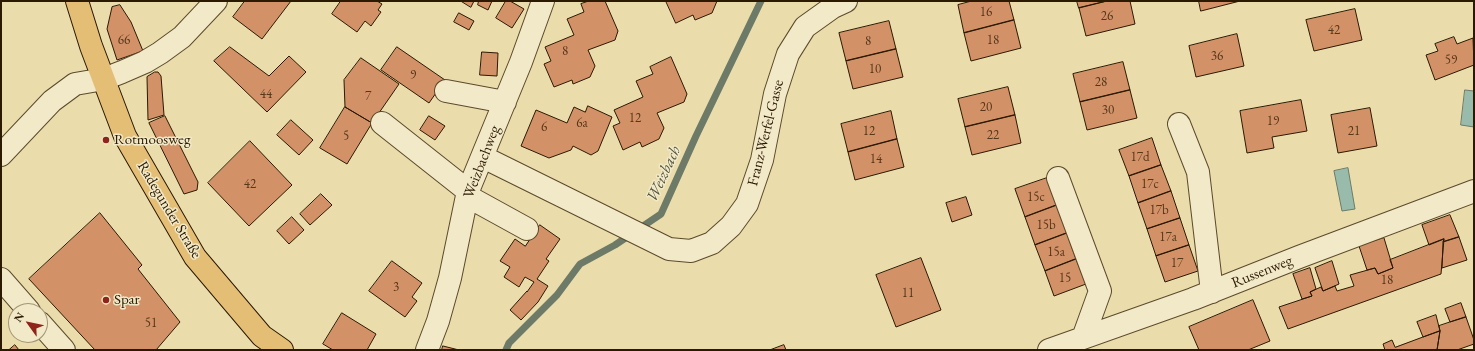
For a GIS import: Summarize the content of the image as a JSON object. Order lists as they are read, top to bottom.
{
  "streets": {
    "main road": ["Radegunder Straße"],
    "street": ["Franz-Werfel-Gasse", "Weizbachweg", "Russenweg"]
  },
  "crossings": [
    ["Franz-Werfel-Gasse", "Weizbachweg"]
  ],
  "water": ["Weizbach"],
  "places": ["Rotmoosweg", "Spar"],
  "house_numbers": [
    "16",
    "26",
    "42",
    "66",
    "18",
    "8",
    "8",
    "36",
    "59",
    "10",
    "9",
    "28",
    "44",
    "7",
    "20",
    "30",
    "12",
    "19",
    "6a",
    "6",
    "12",
    "21",
    "22",
    "5",
    "17d",
    "14",
    "42",
    "17c",
    "15c",
    "17b",
    "15b",
    "17a",
    "15a",
    "17",
    "15",
    "18",
    "3",
    "11",
    "51"
  ],
  "north": "top left"
}
